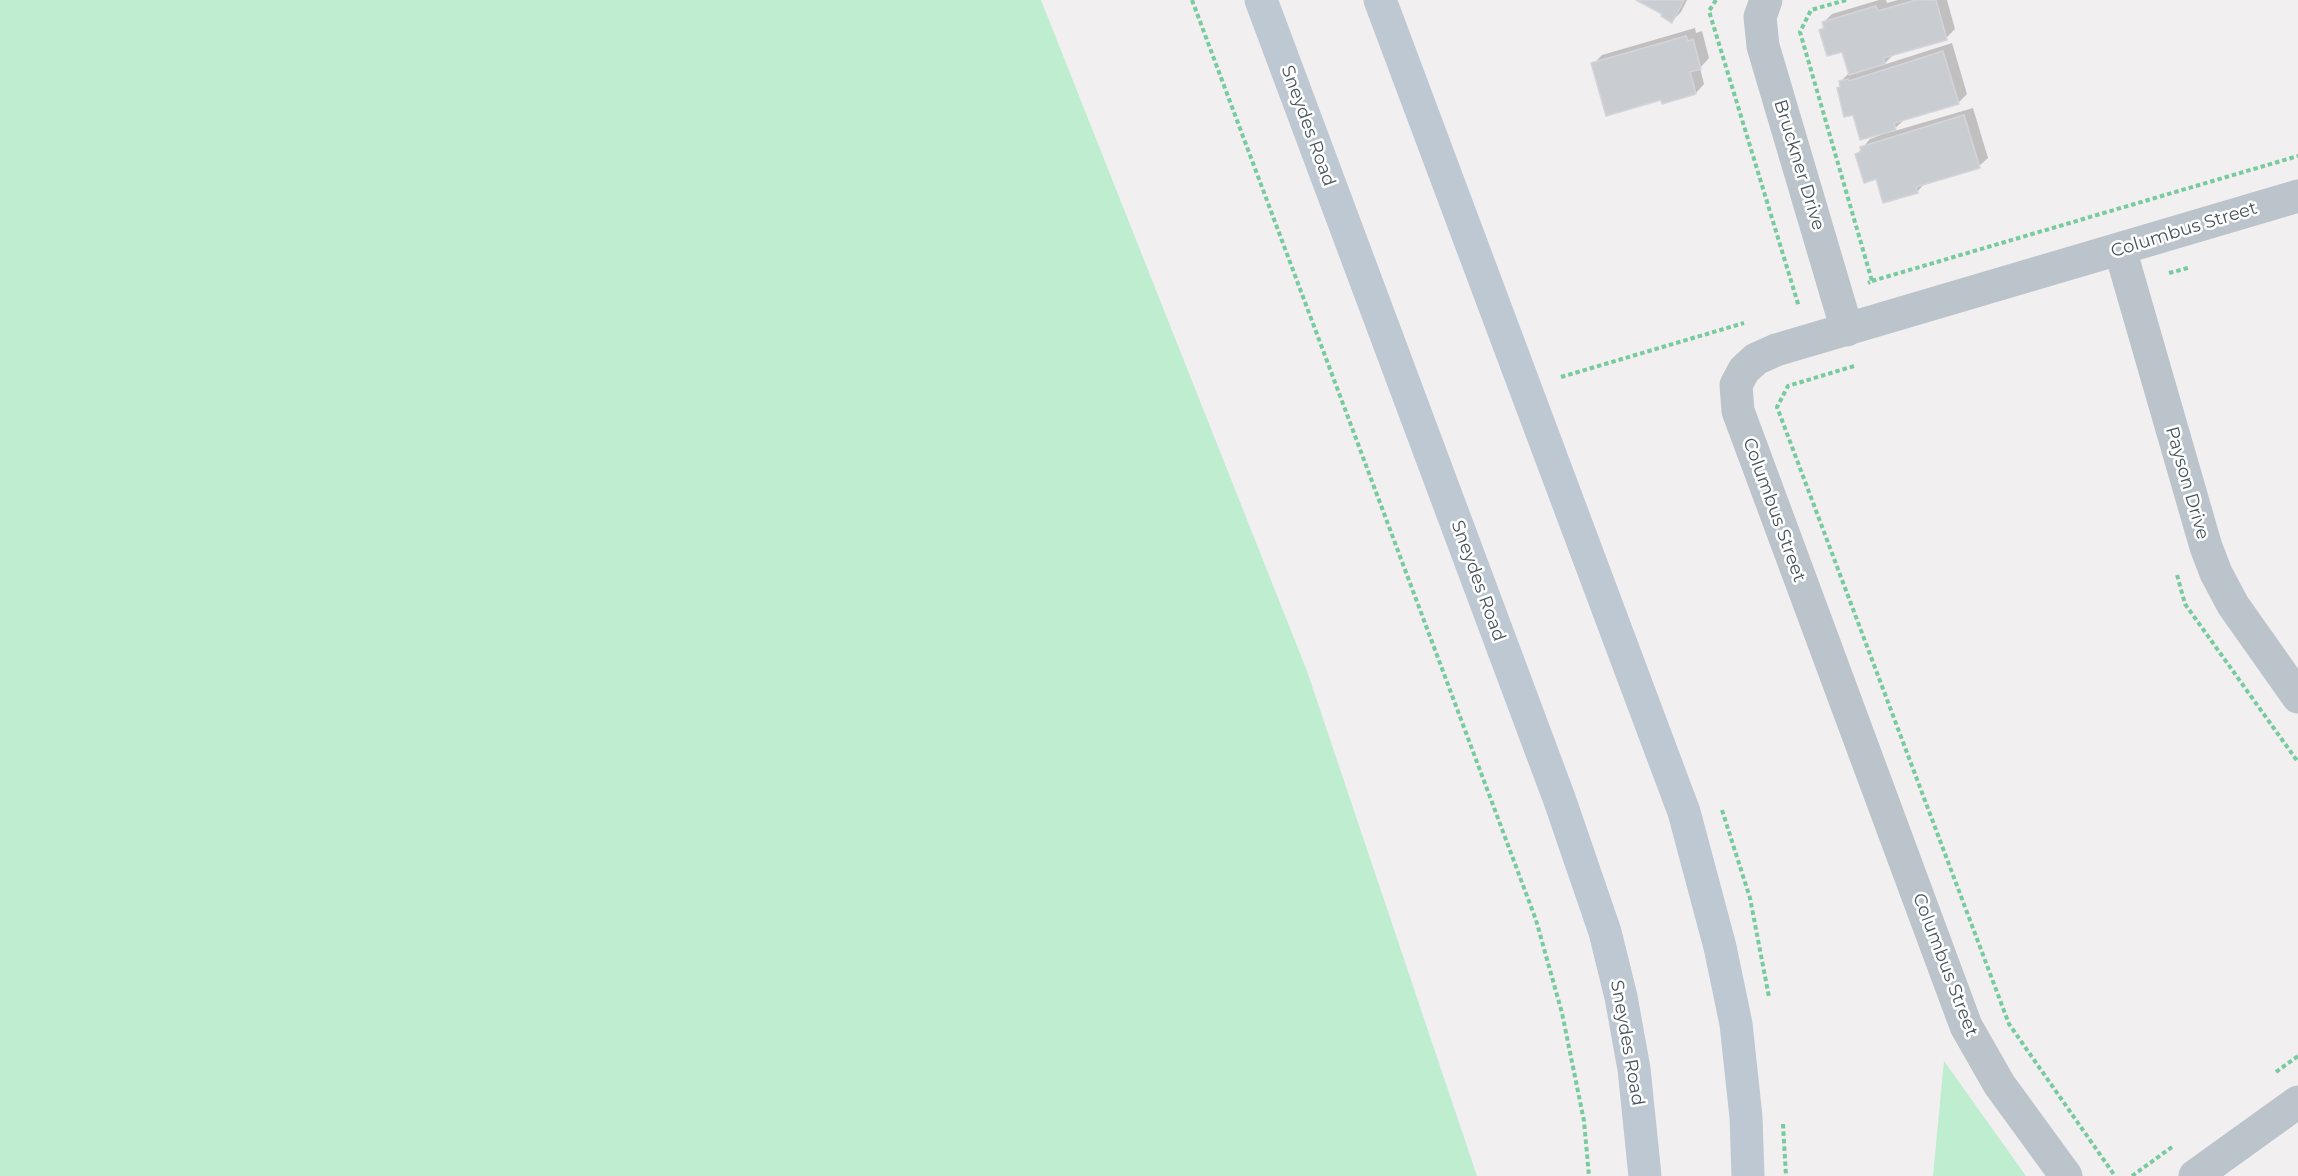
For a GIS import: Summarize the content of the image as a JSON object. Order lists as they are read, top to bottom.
{
  "streets": {
    "main road": ["Sneydes Road"],
    "street": ["Bruckner Drive", "Columbus Street", "Payson Drive"]
  },
  "crossings": [
    ["Bruckner Drive", "Columbus Street"],
    ["Columbus Street", "Payson Drive"]
  ]
}
